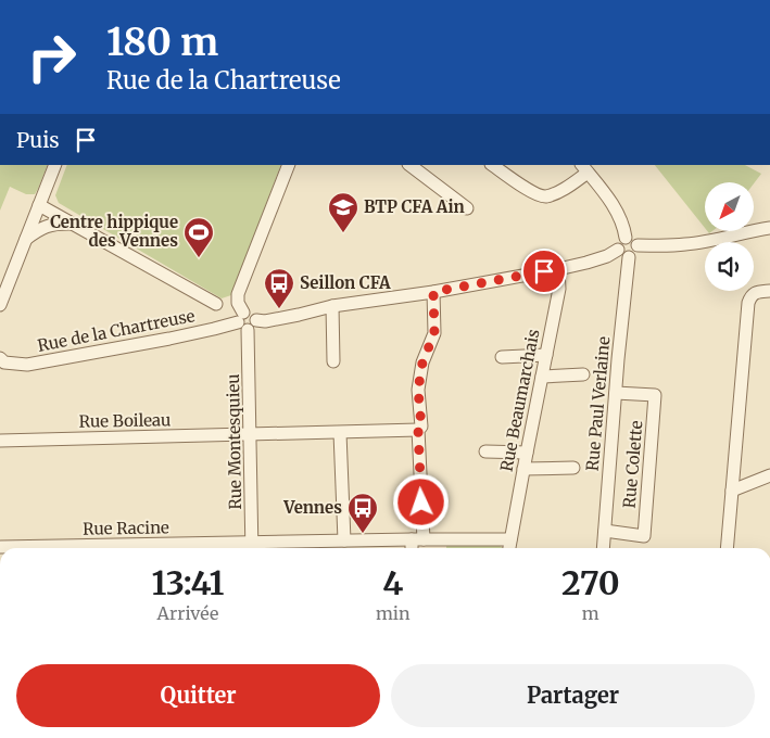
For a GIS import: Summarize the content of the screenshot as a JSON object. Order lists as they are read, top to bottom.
{
  "streets": {
    "street": [
      "Rue de la Chartreuse",
      "Rue Beaumarchais",
      "Rue Paul Verlaine",
      "Rue Boileau",
      "Rue Montesquieu",
      "Rue Colette",
      "Rue Racine"
    ]
  },
  "crossings": [
    ["Rue de la Chartreuse", "Rue Beaumarchais"],
    ["Rue de la Chartreuse", "Rue Paul Verlaine"],
    ["Rue de la Chartreuse", "Rue Montesquieu"],
    ["Rue Beaumarchais", "Rue Racine"],
    ["Rue Paul Verlaine", "Rue Colette"],
    ["Rue Boileau", "Rue Montesquieu"],
    ["Rue Montesquieu", "Rue Racine"]
  ],
  "places": {
    "school or university": ["BTP CFA Ain"],
    "sports": ["Centre hippique des Vennes"],
    "bus stop": ["Seillon CFA", "Vennes"]
  },
  "north": "bottom left",
  "page": {
    "turn": ["180 m", "Rue de la Chartreuse"],
    "then": "Puis",
    "eta": [
      "13:41",
      "Arrivée",
      "4",
      "min",
      "270",
      "m"
    ],
    "buttons": ["Quitter", "Partager"]
  }
}
